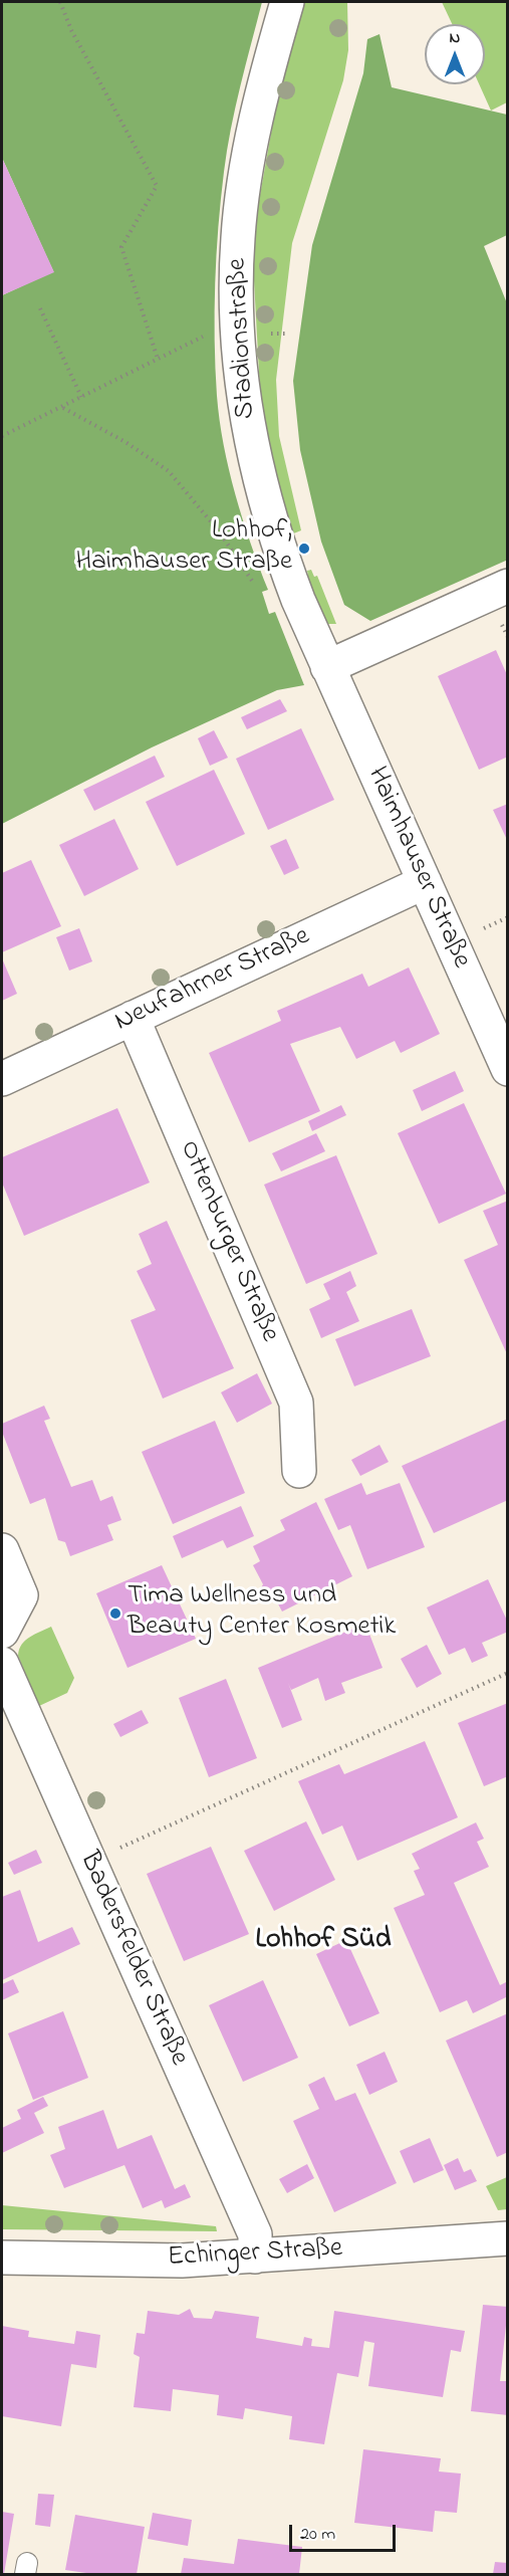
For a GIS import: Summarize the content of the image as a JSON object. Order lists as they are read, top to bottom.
{
  "streets": {
    "street": [
      "Stadionstraße",
      "Haimhauser Straße",
      "Neufahrner Straße",
      "Ottenburger Straße",
      "Badersfelder Straße",
      "Echinger Straße"
    ]
  },
  "crossings": [
    ["Stadionstraße", "Haimhauser Straße"],
    ["Haimhauser Straße", "Neufahrner Straße"],
    ["Neufahrner Straße", "Ottenburger Straße"],
    ["Badersfelder Straße", "Echinger Straße"]
  ],
  "districts": ["Lohhof Süd"],
  "places": ["Lohhof, Haimhauser Straße", "Tima Wellness und Beauty Center Kosmetik"],
  "scale_bar": "20 m",
  "north": "top"
}
